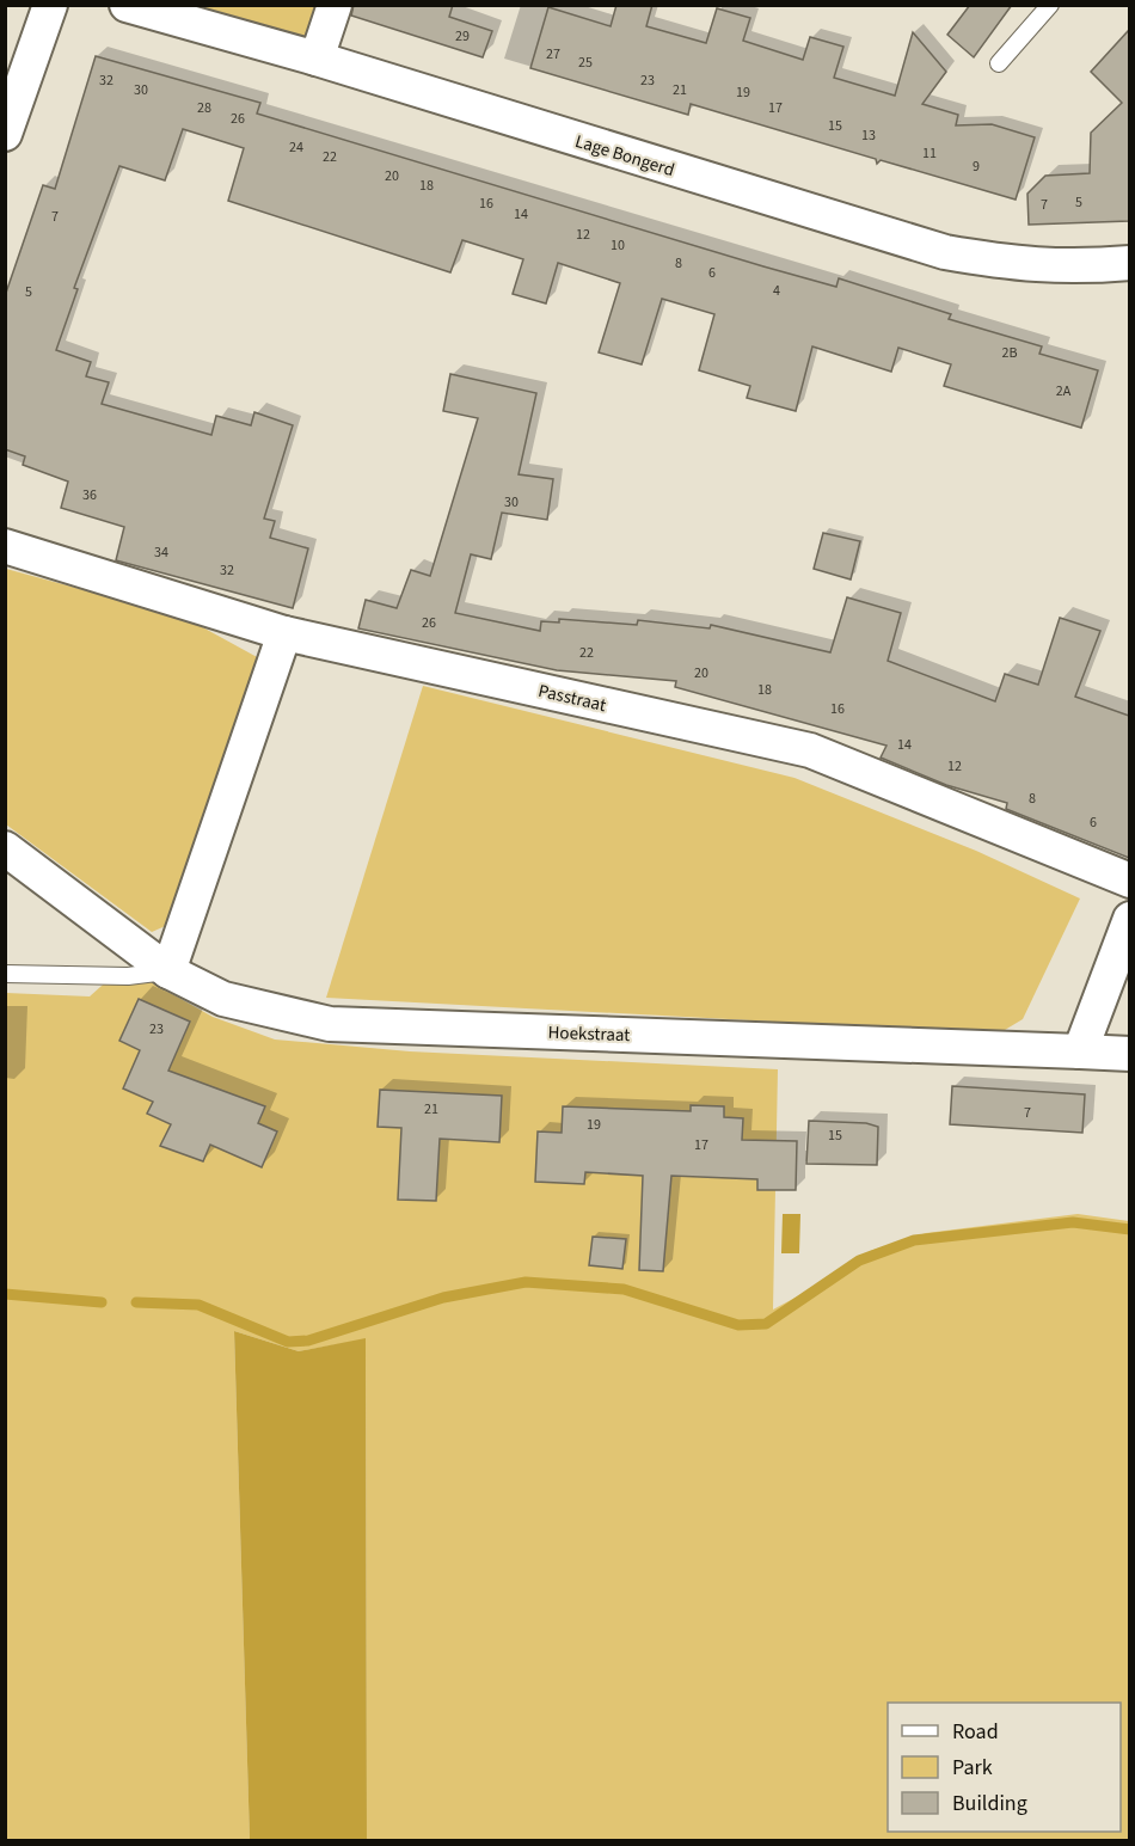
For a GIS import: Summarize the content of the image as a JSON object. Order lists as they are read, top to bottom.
{
  "streets": {
    "street": ["Lage Bongerd", "Passtraat", "Hoekstraat"]
  },
  "house_numbers": [
    "29",
    "27",
    "25",
    "32",
    "23",
    "30",
    "21",
    "19",
    "28",
    "17",
    "26",
    "15",
    "13",
    "24",
    "11",
    "22",
    "9",
    "20",
    "18",
    "5",
    "16",
    "7",
    "14",
    "7",
    "12",
    "10",
    "8",
    "6",
    "4",
    "5",
    "2B",
    "2A",
    "36",
    "30",
    "34",
    "32",
    "26",
    "22",
    "20",
    "18",
    "16",
    "14",
    "12",
    "8",
    "6",
    "23",
    "21",
    "7",
    "19",
    "15",
    "17"
  ],
  "legend": ["Road", "Park", "Building"]
}
